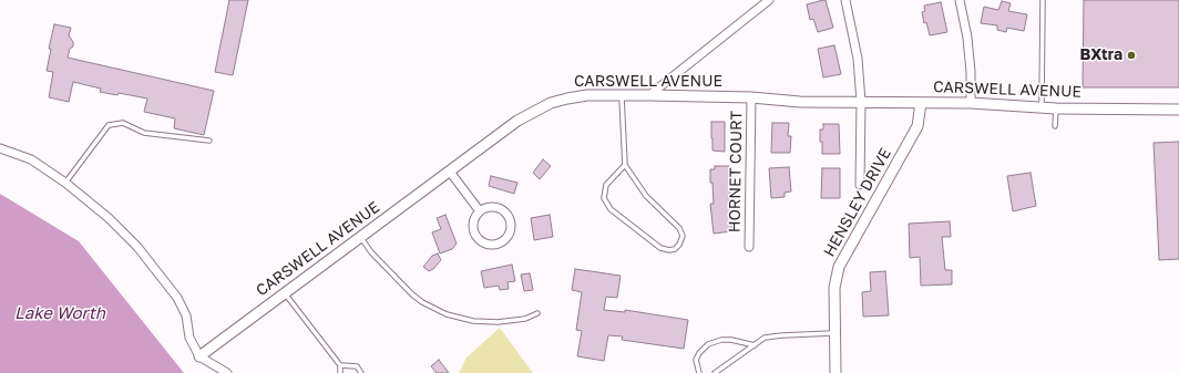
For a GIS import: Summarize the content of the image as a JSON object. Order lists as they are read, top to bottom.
{
  "streets": {
    "street": ["CARSWELL AVENUE", "HORNET COURT", "HENSLEY DRIVE"]
  },
  "crossings": [
    ["CARSWELL AVENUE", "HORNET COURT"],
    ["CARSWELL AVENUE", "HENSLEY DRIVE"]
  ],
  "water": ["Lake Worth"],
  "places": ["BXtra"]
}
